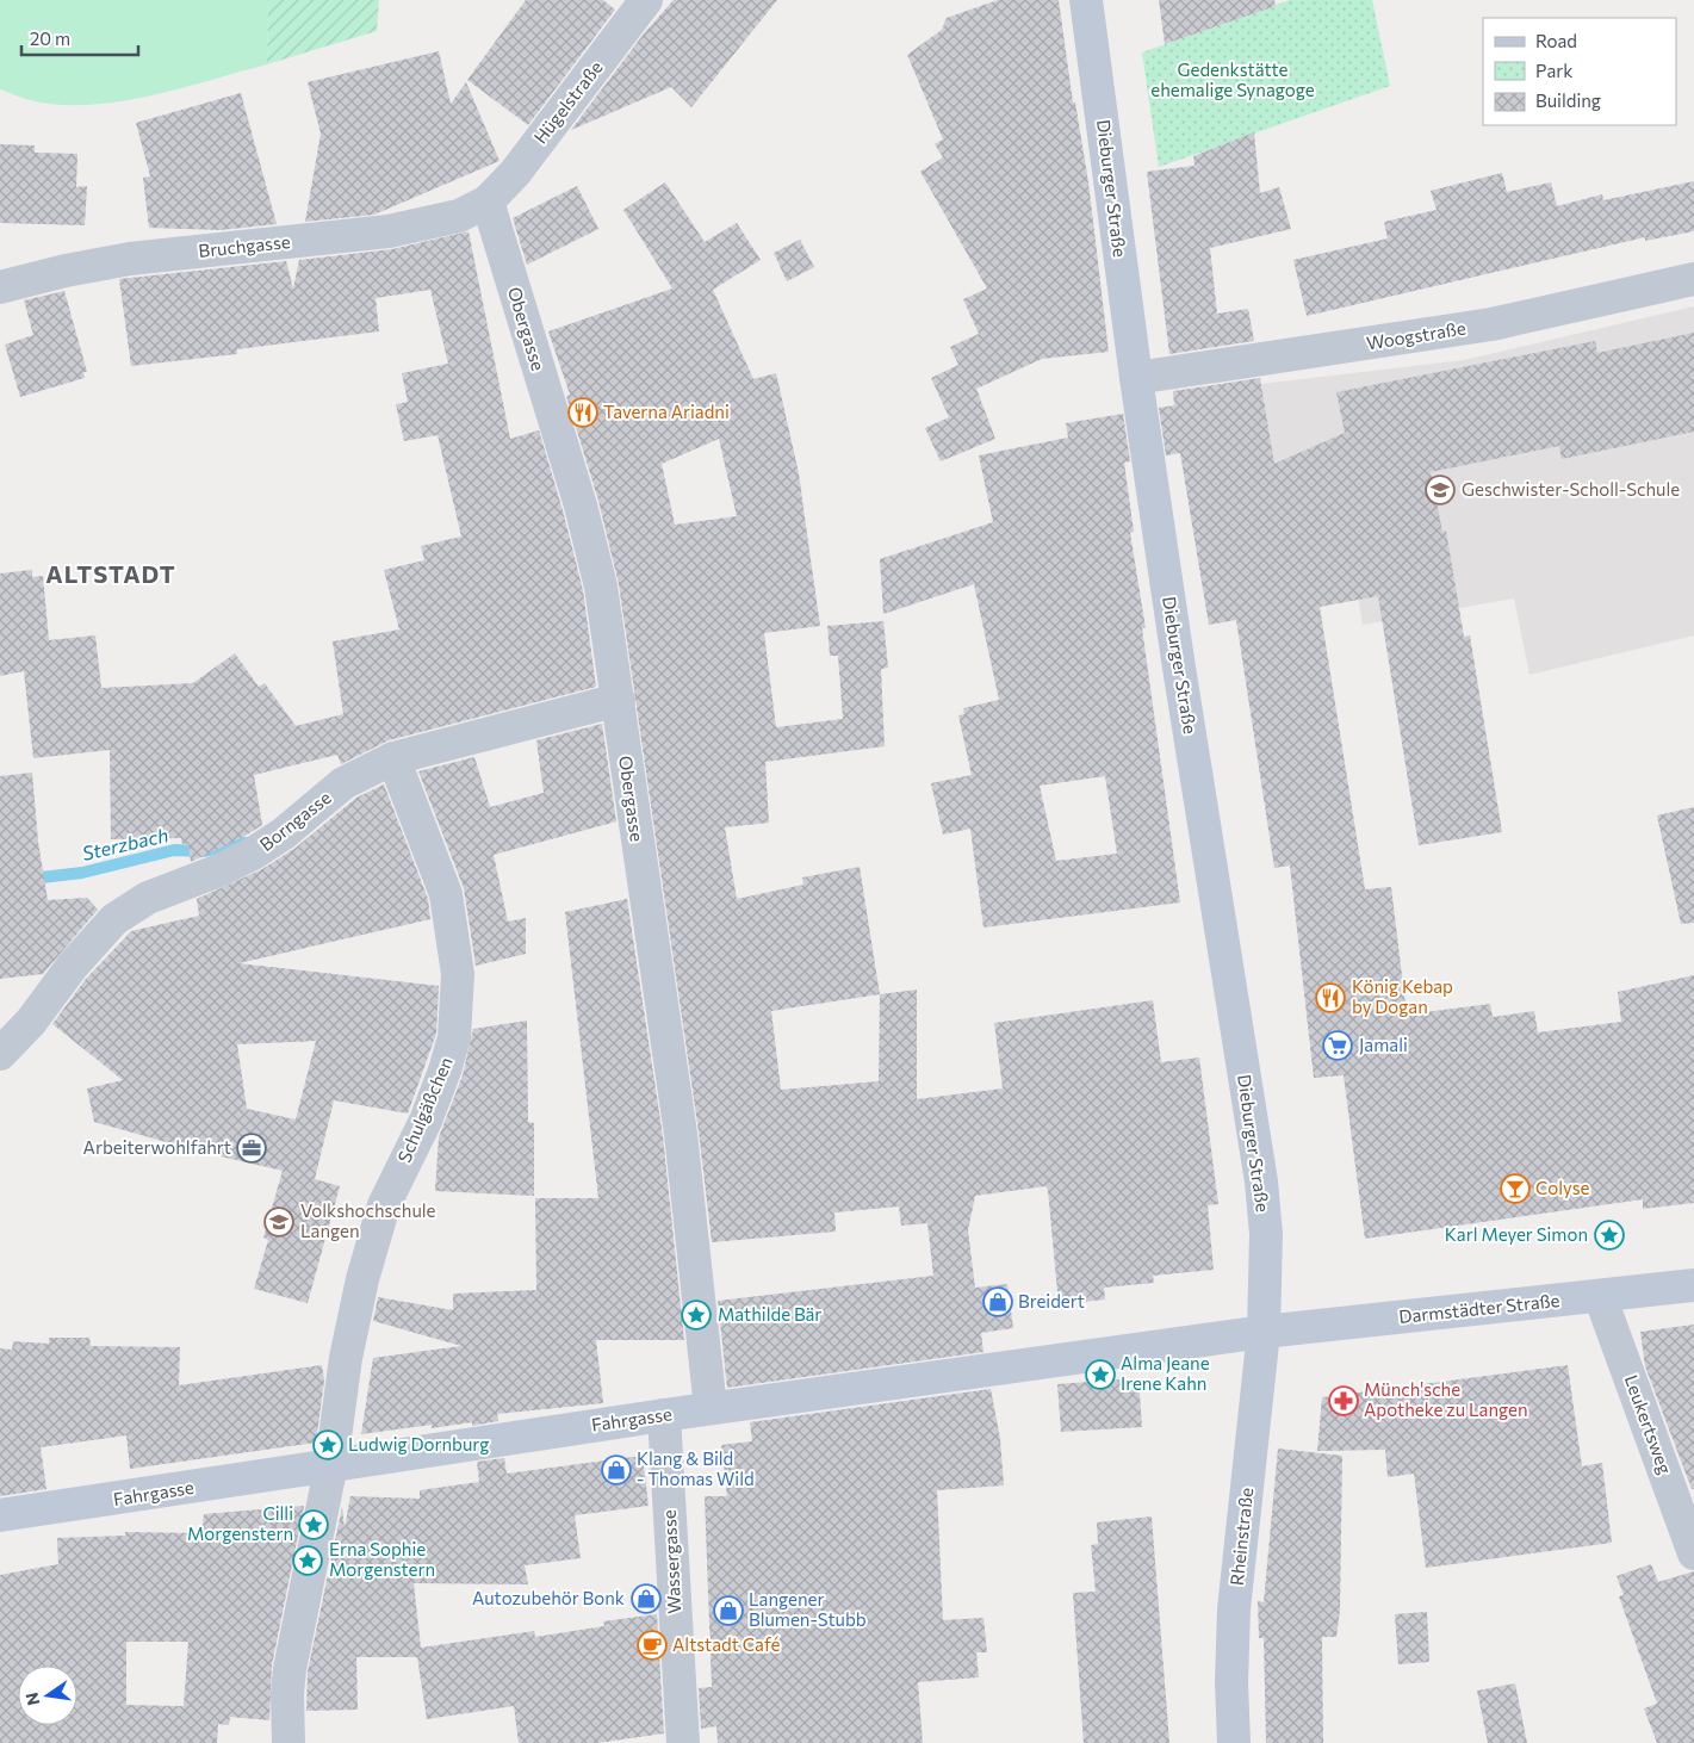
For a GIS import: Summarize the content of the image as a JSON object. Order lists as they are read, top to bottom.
{
  "streets": {
    "street": [
      "Hügelstraße",
      "Dieburger Straße",
      "Bruchgasse",
      "Obergasse",
      "Woogstraße",
      "Borngasse",
      "Schulgäßchen",
      "Darmstädter Straße",
      "Fahrgasse",
      "Leukertsweg",
      "Rheinstraße",
      "Wassergasse"
    ]
  },
  "crossings": [
    ["Hügelstraße", "Bruchgasse"],
    ["Hügelstraße", "Obergasse"],
    ["Dieburger Straße", "Woogstraße"],
    ["Dieburger Straße", "Darmstädter Straße"],
    ["Dieburger Straße", "Fahrgasse"],
    ["Dieburger Straße", "Rheinstraße"],
    ["Bruchgasse", "Obergasse"],
    ["Obergasse", "Borngasse"],
    ["Obergasse", "Fahrgasse"],
    ["Borngasse", "Schulgäßchen"],
    ["Schulgäßchen", "Fahrgasse"],
    ["Darmstädter Straße", "Fahrgasse"],
    ["Darmstädter Straße", "Leukertsweg"],
    ["Darmstädter Straße", "Rheinstraße"],
    ["Fahrgasse", "Rheinstraße"],
    ["Fahrgasse", "Wassergasse"]
  ],
  "districts": ["ALTSTADT"],
  "water": ["Sterzbach"],
  "parks": ["Gedenkstätte ehemalige Synagoge"],
  "places": {
    "restaurant": ["Taverna Ariadni", "König Kebap by Dogan"],
    "school or university": ["Geschwister-Scholl-Schule", "Volkshochschule Langen"],
    "supermarket": ["Jamali"],
    "office": ["Arbeiterwohlfahrt"],
    "bar": ["Colyse"],
    "place": [
      "Karl Meyer Simon",
      "Mathilde Bär",
      "Alma Jeane Irene Kahn",
      "Ludwig Dornburg",
      "Cilli Morgenstern",
      "Erna Sophie Morgenstern"
    ],
    "shop": [
      "Breidert",
      "Klang & Bild - Thomas Wild",
      "Autozubehör Bonk",
      "Langener Blumen-Stubb"
    ],
    "pharmacy": ["Münch'sche Apotheke zu Langen"],
    "cafe": ["Altstadt Café"]
  },
  "legend": ["Road", "Park", "Building"],
  "scale_bar": "20 m",
  "north": "left"
}
